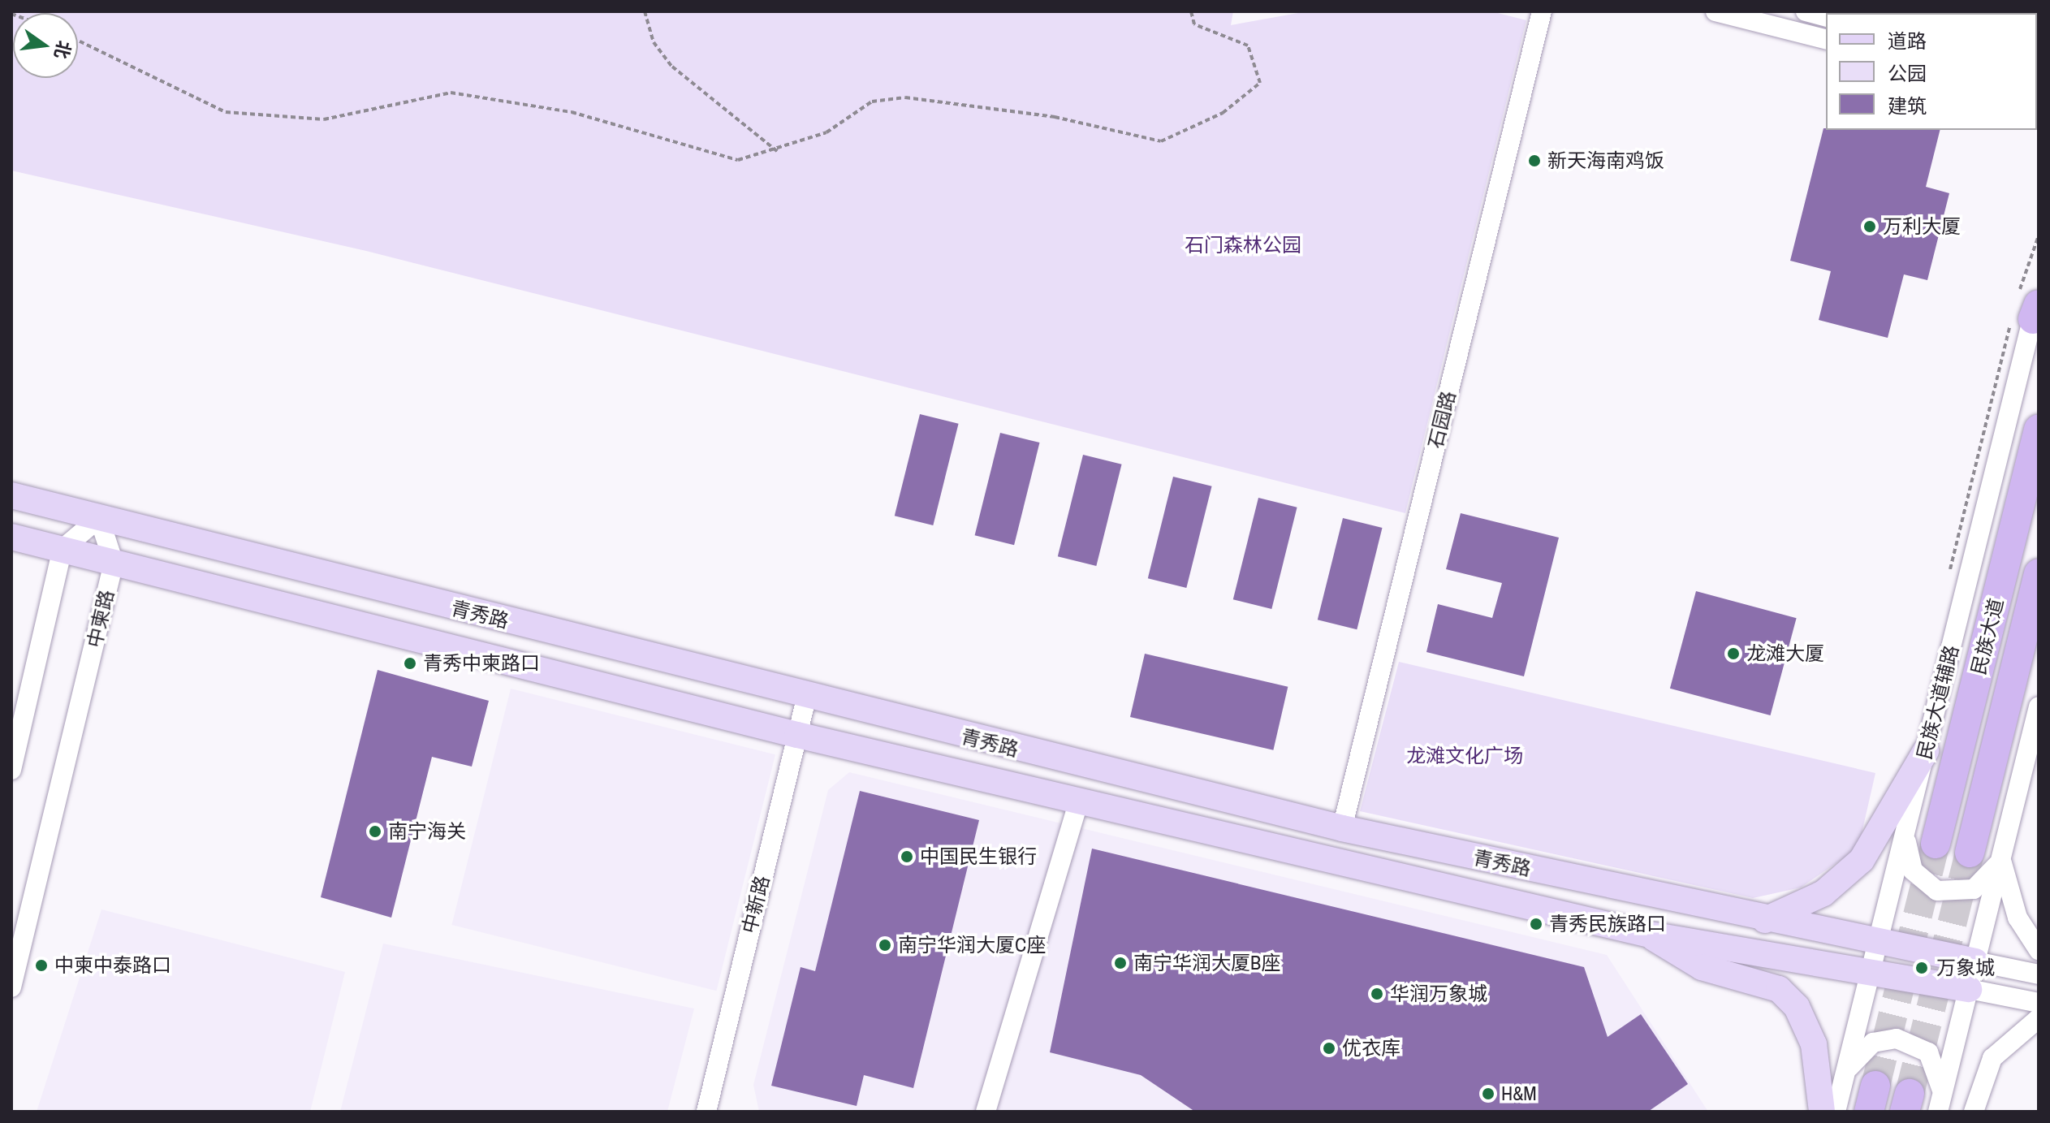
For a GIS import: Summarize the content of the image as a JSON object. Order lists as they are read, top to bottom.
{
  "streets": {
    "highway": ["民族大道"],
    "main road": ["青秀路"],
    "street": [
      "石园路",
      "中柬路",
      "民族大道辅路",
      "中新路"
    ]
  },
  "crossings": [
    ["石园路", "青秀路"],
    ["青秀路", "中柬路"],
    ["青秀路", "民族大道辅路"],
    ["青秀路", "中新路"]
  ],
  "parks": ["石门森林公园", "龙滩文化广场"],
  "places": [
    "新天海南鸡饭",
    "万利大厦",
    "龙滩大厦",
    "青秀中柬路口",
    "南宁海关",
    "中国民生银行",
    "青秀民族路口",
    "南宁华润大厦C座",
    "南宁华润大厦B座",
    "中柬中泰路口",
    "万象城",
    "华润万象城",
    "优衣库",
    "H&M"
  ],
  "legend": ["道路", "公园", "建筑"],
  "north": "right"
}
